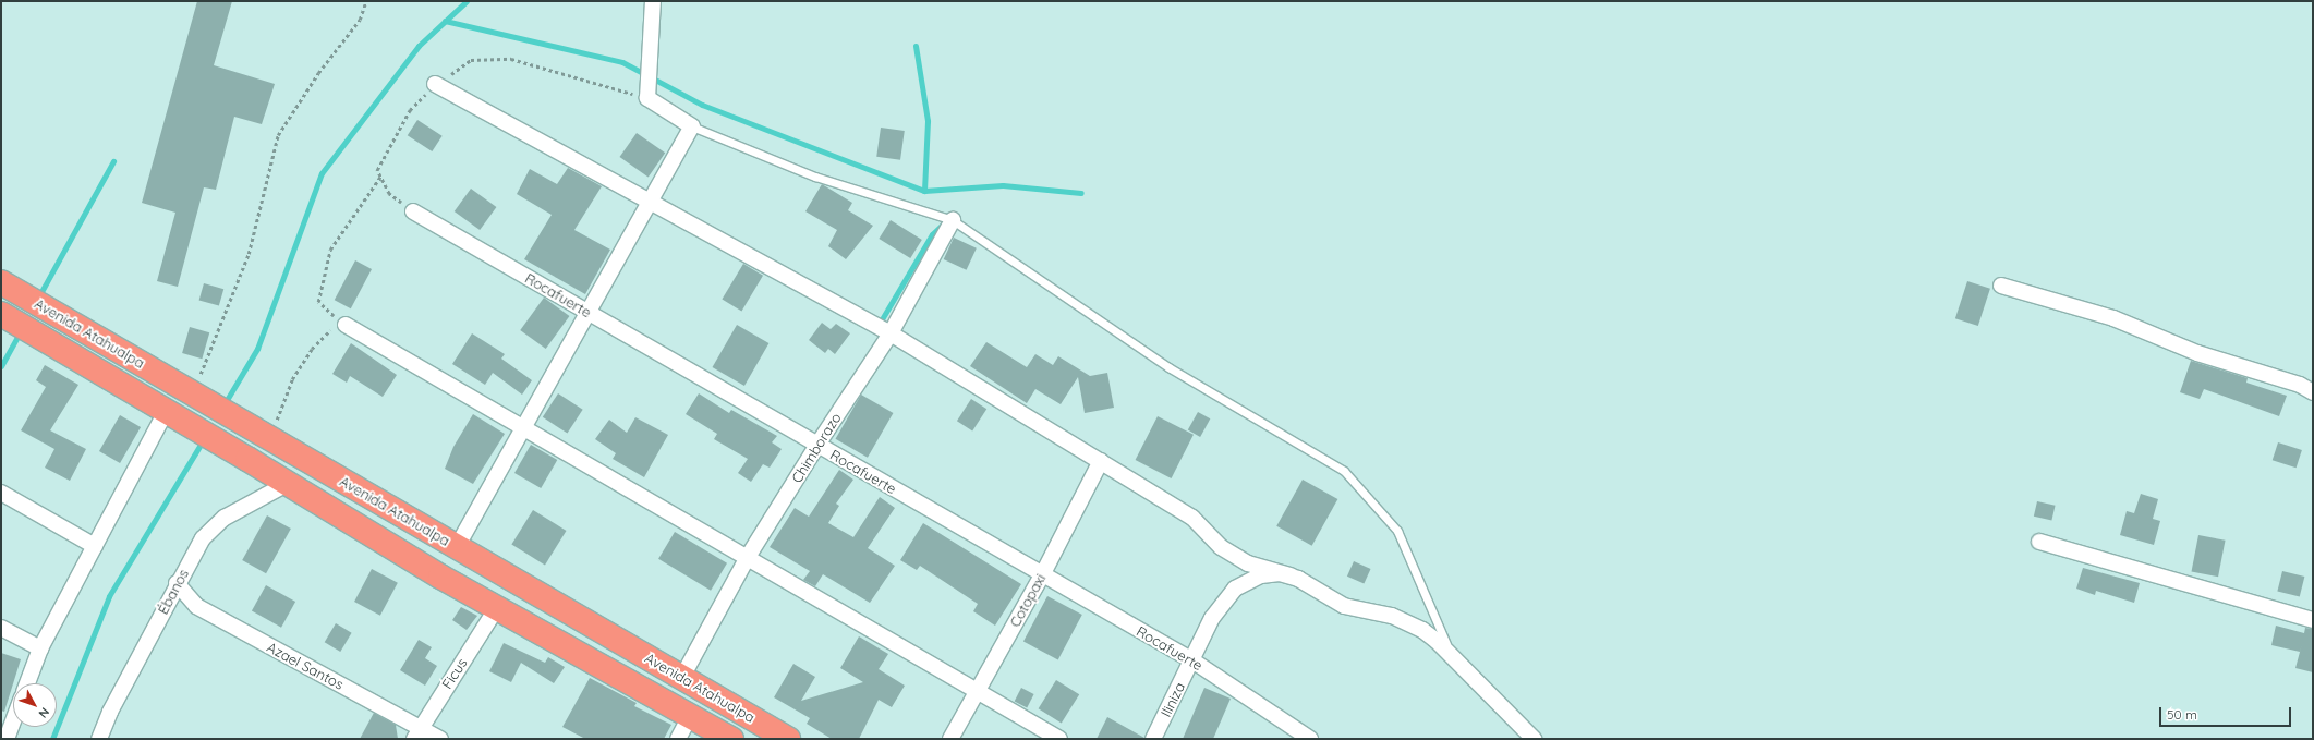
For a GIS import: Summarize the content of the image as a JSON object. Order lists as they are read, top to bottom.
{
  "streets": {
    "highway": ["Avenida Atahualpa"],
    "street": [
      "Rocafuerte",
      "Chimborazo",
      "Ébanos",
      "Cotopaxi",
      "Azael Santos",
      "Ficus",
      "Iliniza"
    ]
  },
  "crossings": [
    ["Rocafuerte", "Chimborazo"],
    ["Rocafuerte", "Cotopaxi"],
    ["Rocafuerte", "Iliniza"],
    ["Avenida Atahualpa", "Chimborazo"],
    ["Avenida Atahualpa", "Ébanos"],
    ["Avenida Atahualpa", "Ficus"],
    ["Ébanos", "Azael Santos"],
    ["Azael Santos", "Ficus"]
  ],
  "scale_bar": "50 m",
  "north": "bottom right"
}
